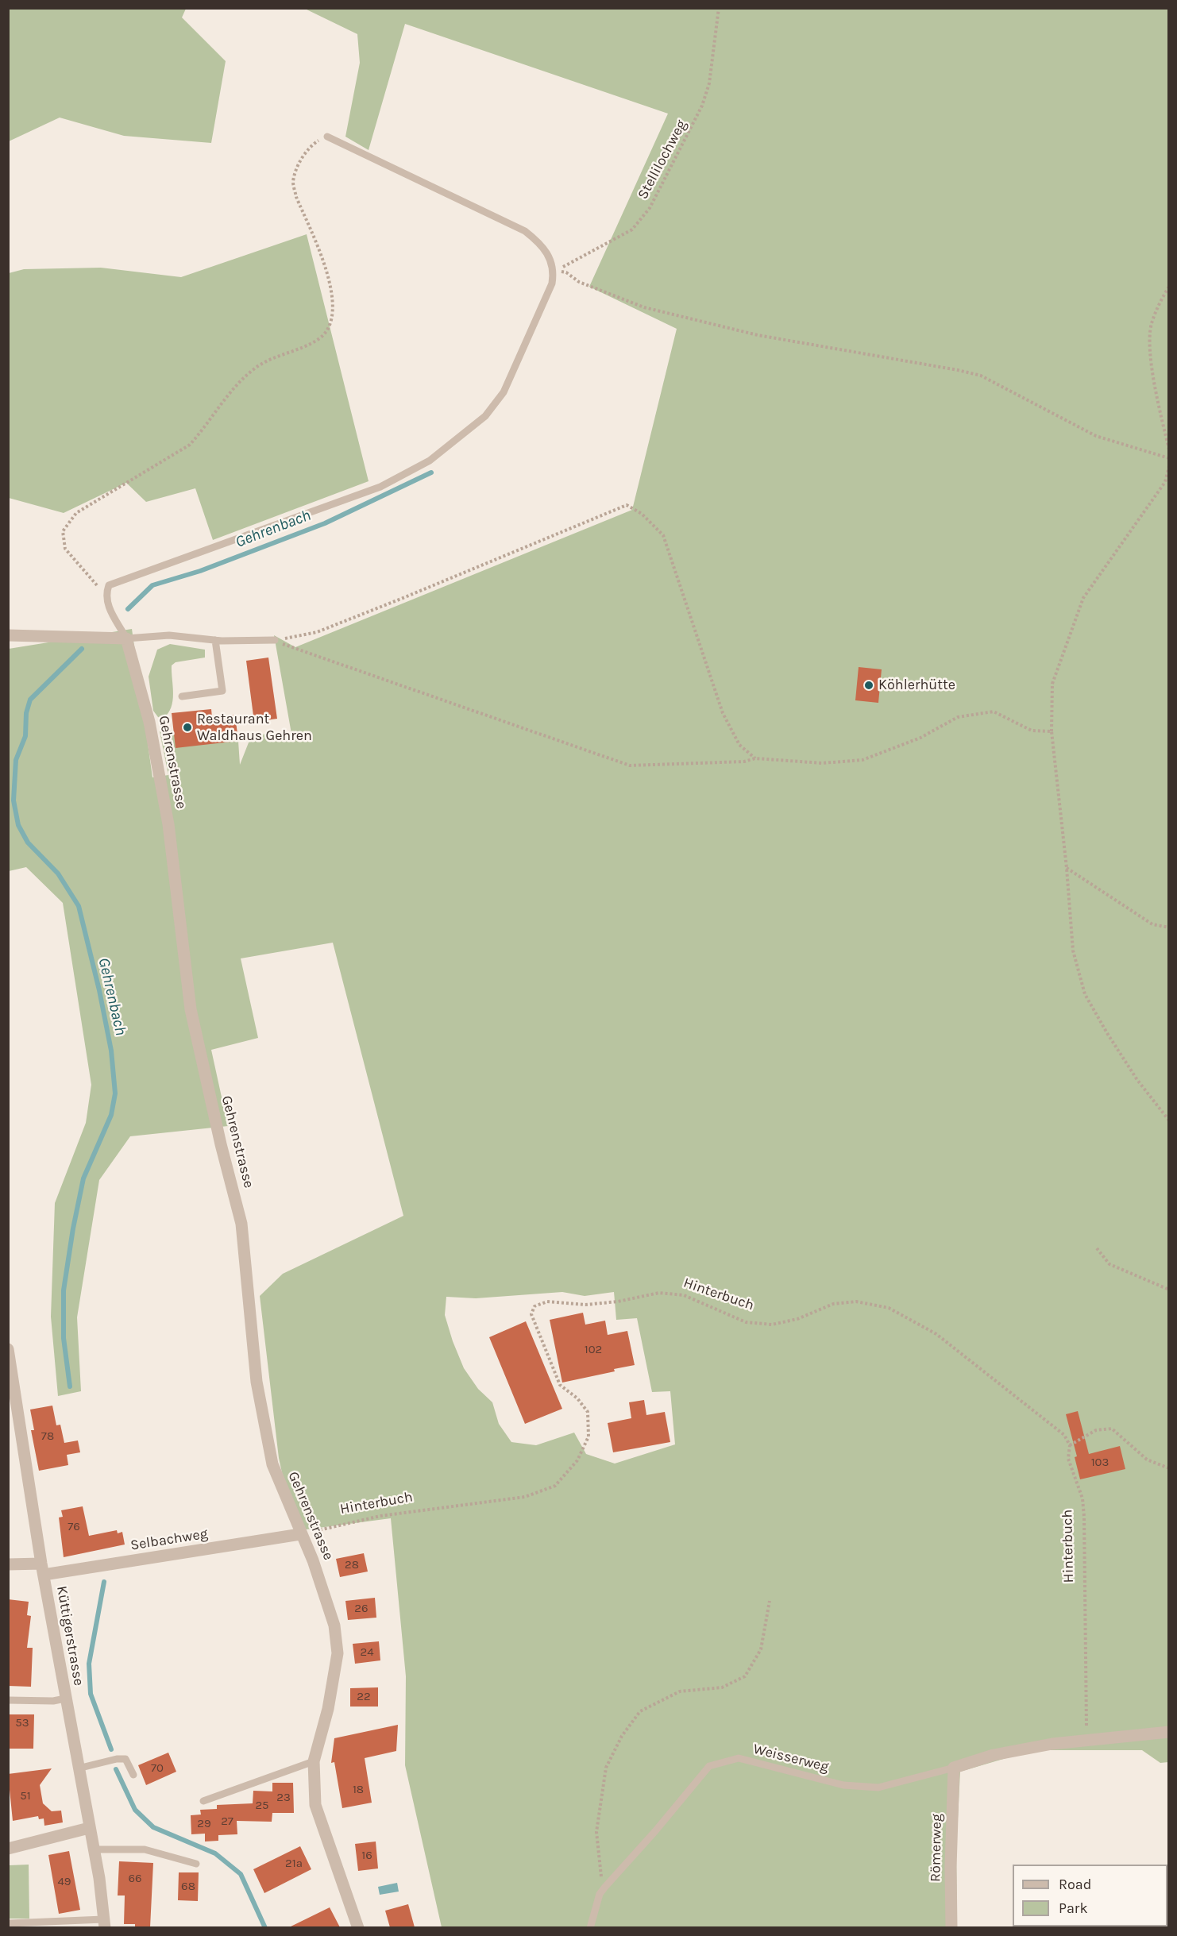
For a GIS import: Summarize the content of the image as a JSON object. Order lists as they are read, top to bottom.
{
  "streets": {
    "street": [
      "Gehrenstrasse",
      "Selbachweg",
      "Küttigerstrasse",
      "Römerweg"
    ],
    "lane": ["Weisserweg"],
    "path": ["Stellilochweg", "Hinterbuch"]
  },
  "crossings": [
    ["Gehrenstrasse", "Hinterbuch"],
    ["Gehrenstrasse", "Selbachweg"],
    ["Hinterbuch", "Selbachweg"],
    ["Selbachweg", "Küttigerstrasse"],
    ["Weisserweg", "Römerweg"]
  ],
  "water": ["Gehrenbach"],
  "places": ["Köhlerhütte", "Restaurant Waldhaus Gehren"],
  "house_numbers": [
    "102",
    "78",
    "103",
    "76",
    "28",
    "26",
    "24",
    "22",
    "53",
    "70",
    "18",
    "51",
    "23",
    "25",
    "27",
    "29",
    "16",
    "21a",
    "66",
    "49",
    "68"
  ],
  "legend": ["Road", "Park"]
}
